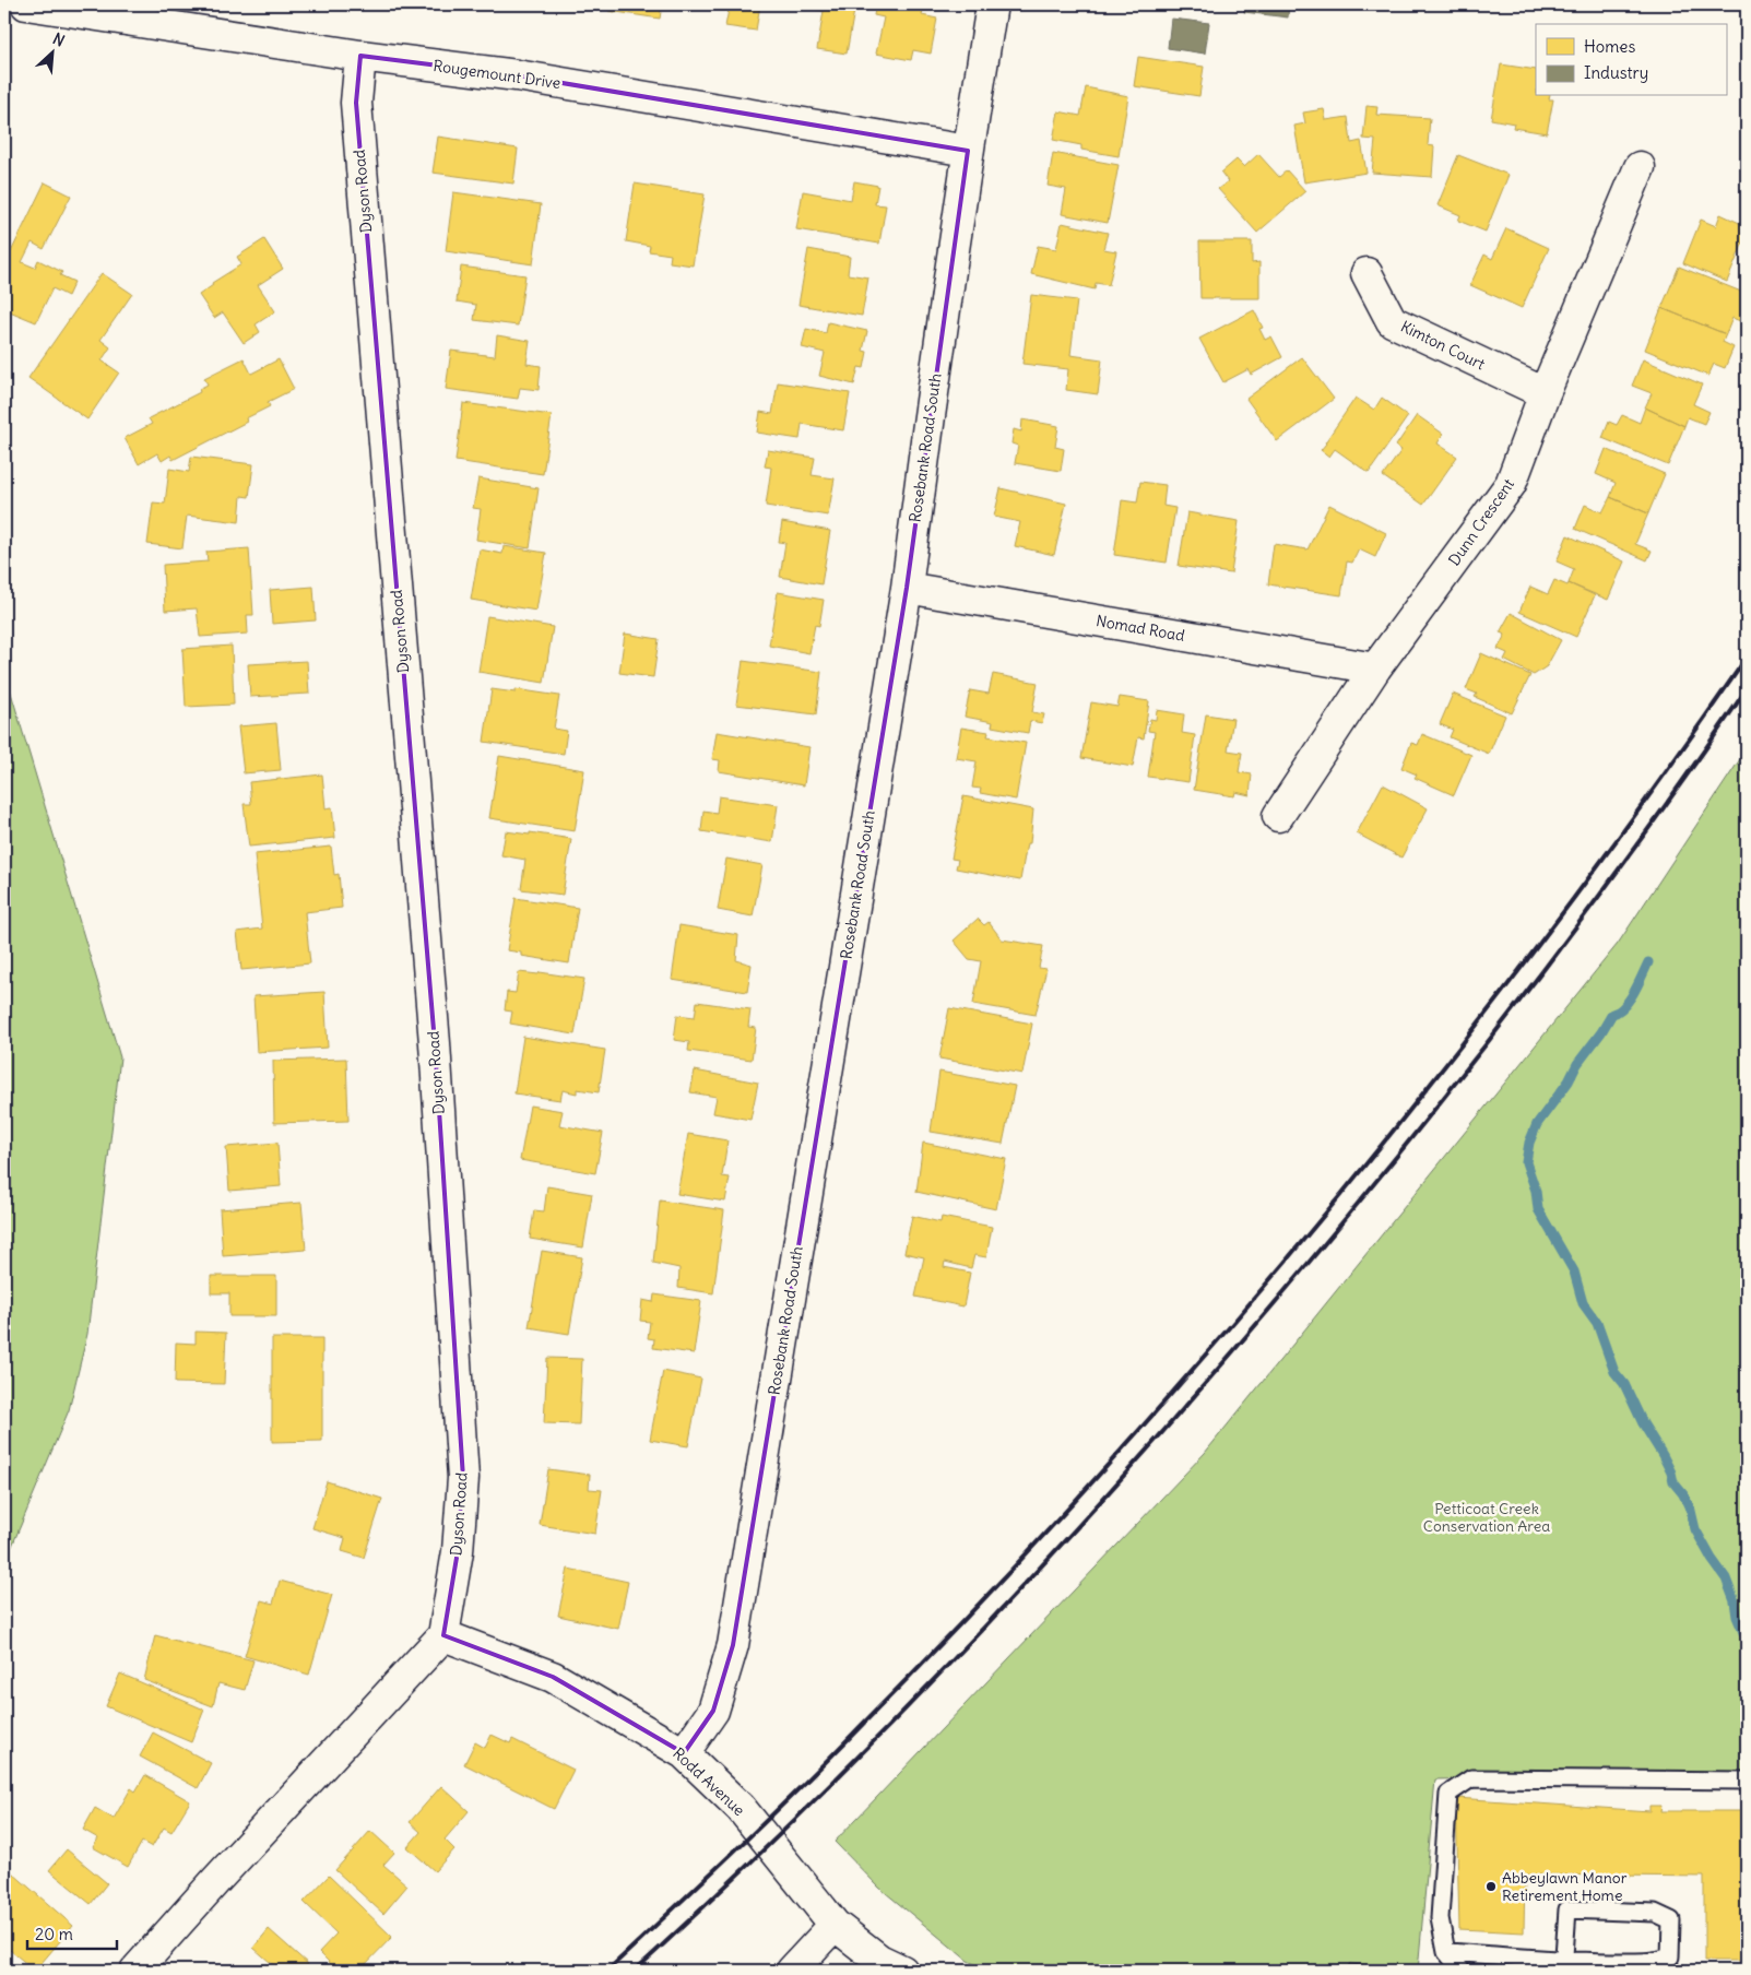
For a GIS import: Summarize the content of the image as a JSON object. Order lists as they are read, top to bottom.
{
  "streets": {
    "street": [
      "Rougemount Drive",
      "Dyson Road",
      "Kimton Court",
      "Rosebank Road South",
      "Dunn Crescent",
      "Nomad Road",
      "Rodd Avenue"
    ]
  },
  "crossings": [
    ["Rougemount Drive", "Dyson Road"],
    ["Rougemount Drive", "Rosebank Road South"],
    ["Dyson Road", "Rodd Avenue"],
    ["Kimton Court", "Dunn Crescent"],
    ["Rosebank Road South", "Nomad Road"],
    ["Rosebank Road South", "Rodd Avenue"],
    ["Dunn Crescent", "Nomad Road"]
  ],
  "parks": ["Petticoat Creek Conservation Area"],
  "places": ["Abbeylawn Manor Retirement Home"],
  "legend": ["Homes", "Industry"],
  "scale_bar": "20 m",
  "north": "top right"
}
